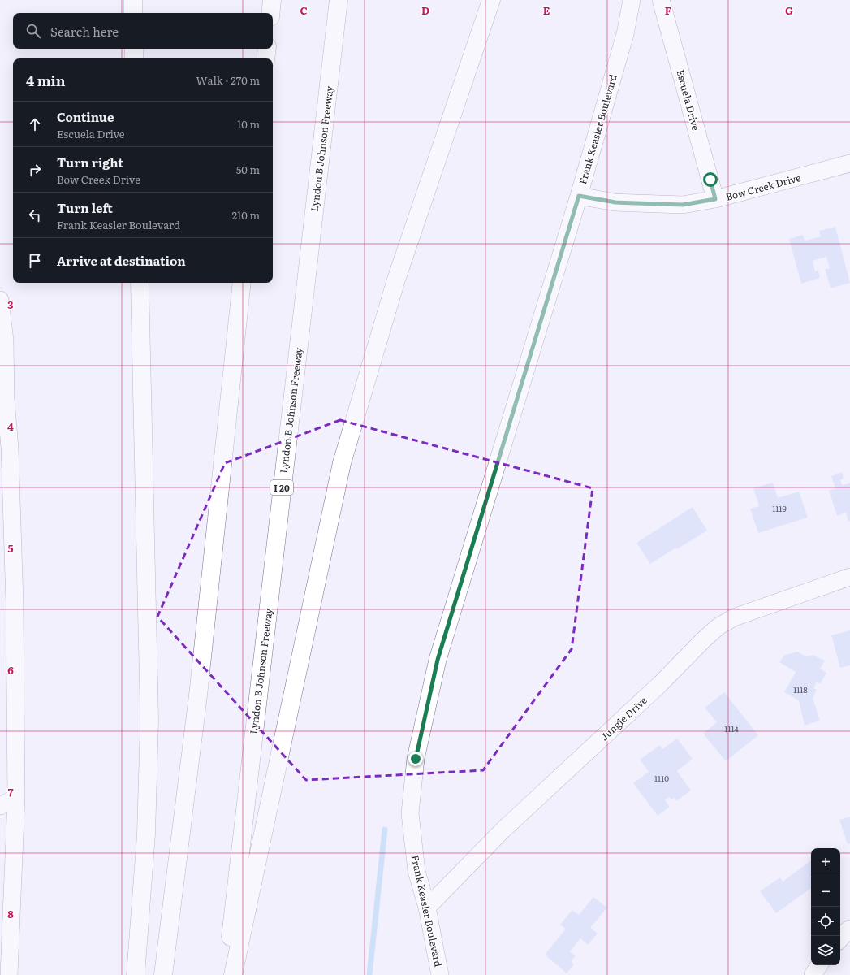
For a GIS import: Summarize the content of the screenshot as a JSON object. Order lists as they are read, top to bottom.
{
  "streets": {
    "highway": ["Lyndon B Johnson Freeway", "I 20"],
    "street": [
      "Escuela Drive",
      "Frank Keasler Boulevard",
      "Bow Creek Drive",
      "Jungle Drive"
    ]
  },
  "crossings": [
    ["Escuela Drive", "Bow Creek Drive"],
    ["Frank Keasler Boulevard", "Bow Creek Drive"],
    ["Frank Keasler Boulevard", "Jungle Drive"]
  ],
  "house_numbers": [
    "1119",
    "1118",
    "1114",
    "1110"
  ],
  "page": {
    "search": "Search here",
    "heading": ["4 min", "Walk · 270 m"],
    "list": [
      ["Continue", "Escuela Drive", "10 m"],
      ["Turn right", "Bow Creek Drive", "50 m"],
      ["Turn left", "Frank Keasler Boulevard", "210 m"],
      "Arrive at destination"
    ],
    "map_buttons": ["+", "−"]
  },
  "grid": {
    "columns": [
      "C",
      "D",
      "E",
      "F",
      "G"
    ],
    "rows": [
      "3",
      "4",
      "5",
      "6",
      "7",
      "8"
    ]
  }
}
